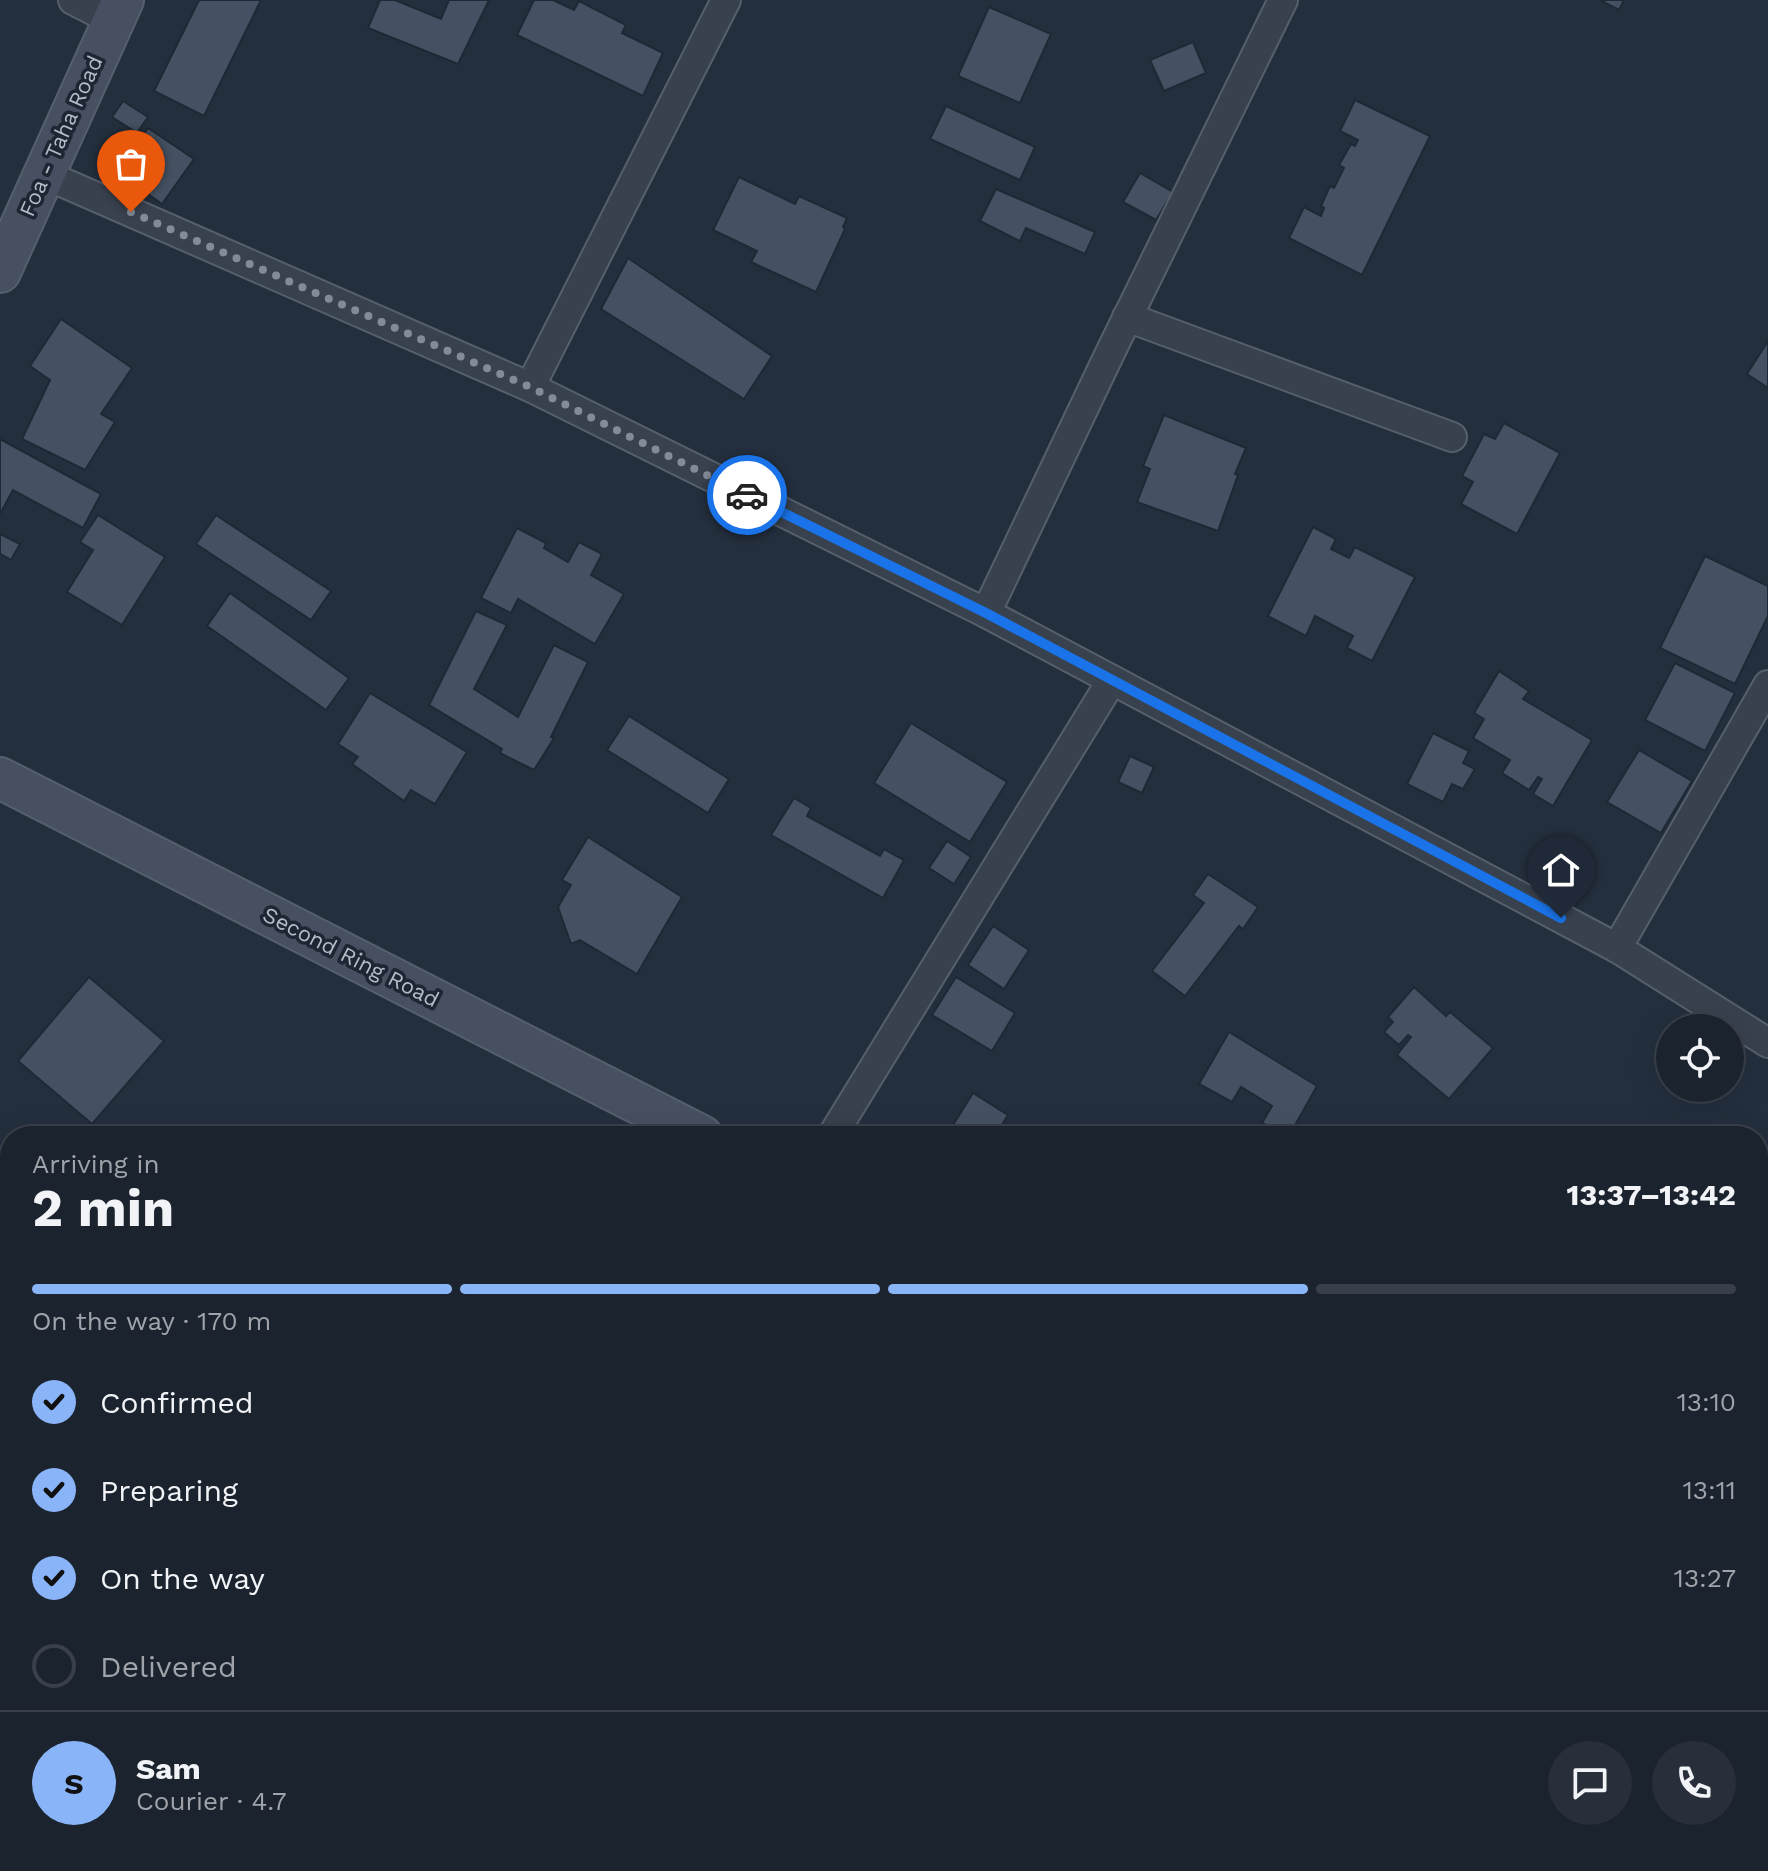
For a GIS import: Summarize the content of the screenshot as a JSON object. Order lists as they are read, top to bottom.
{
  "streets": {
    "street": ["Foa - Taha Road", "Second Ring Road"]
  },
  "page": {
    "heading": ["2 min", "Arriving in", "13:37–13:42"],
    "panel": ["Sam", "Courier · 4.7"],
    "bar": "On the way · 170 m",
    "list": [
      ["Confirmed", "13:10"],
      ["Preparing", "13:11"],
      ["On the way", "13:27"],
      "Delivered"
    ],
    "round": "S"
  }
}
